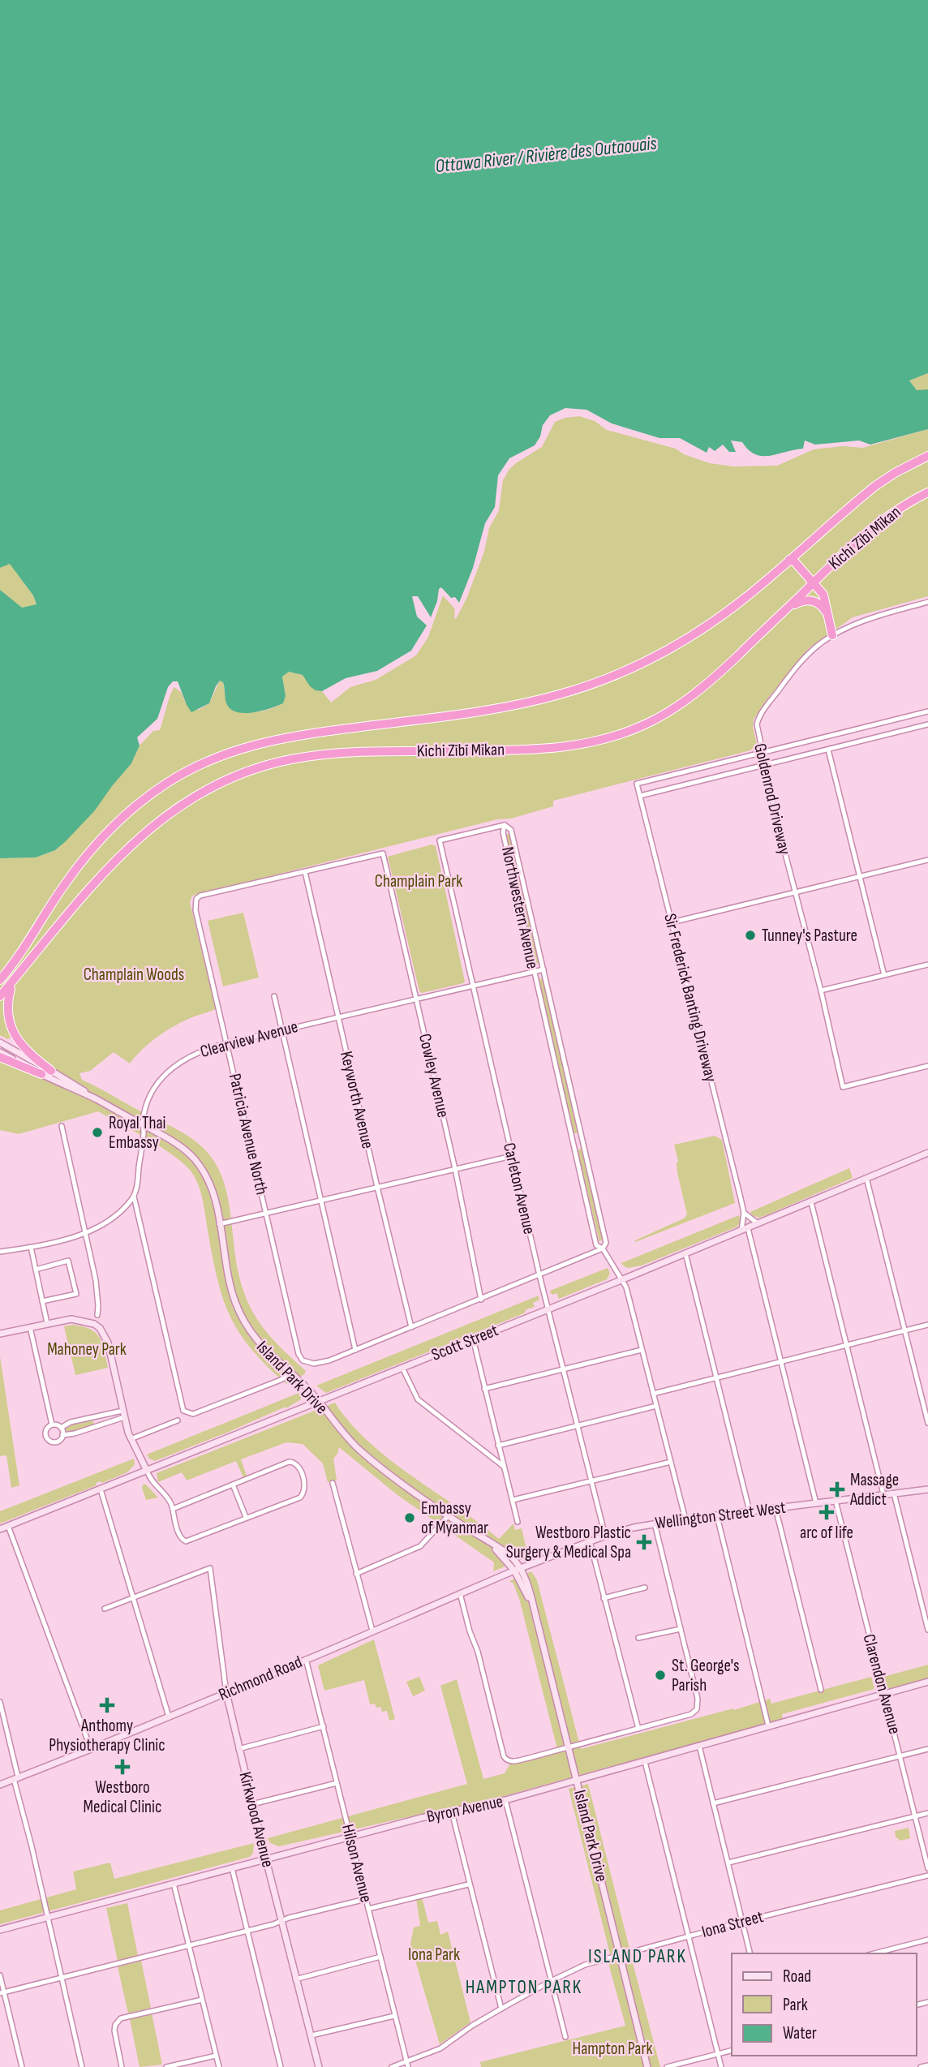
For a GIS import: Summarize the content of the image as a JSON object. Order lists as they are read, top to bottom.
{
  "streets": {
    "highway": ["Kichi Zībī Mīkan"],
    "main road": [
      "Scott Street",
      "Island Park Drive",
      "Wellington Street West",
      "Richmond Road",
      "Byron Avenue",
      "Kirkwood Avenue"
    ],
    "street": [
      "Goldenrod Driveway",
      "Northwestern Avenue",
      "Sir Frederick Banting Driveway",
      "Clearview Avenue",
      "Cowley Avenue",
      "Keyworth Avenue",
      "Patricia Avenue North",
      "Carleton Avenue",
      "Clarendon Avenue",
      "Hilson Avenue",
      "Iona Street"
    ]
  },
  "crossings": [
    ["Goldenrod Driveway", "Sir Frederick Banting Driveway"],
    ["Northwestern Avenue", "Clearview Avenue"],
    ["Northwestern Avenue", "Carleton Avenue"],
    ["Northwestern Avenue", "Scott Street"],
    ["Northwestern Avenue", "Wellington Street West"],
    ["Sir Frederick Banting Driveway", "Scott Street"],
    ["Clearview Avenue", "Cowley Avenue"],
    ["Clearview Avenue", "Keyworth Avenue"],
    ["Clearview Avenue", "Patricia Avenue North"],
    ["Clearview Avenue", "Carleton Avenue"],
    ["Clearview Avenue", "Island Park Drive"],
    ["Cowley Avenue", "Keyworth Avenue"],
    ["Cowley Avenue", "Patricia Avenue North"],
    ["Keyworth Avenue", "Patricia Avenue North"],
    ["Carleton Avenue", "Scott Street"],
    ["Carleton Avenue", "Wellington Street West"],
    ["Scott Street", "Island Park Drive"],
    ["Island Park Drive", "Wellington Street West"],
    ["Island Park Drive", "Richmond Road"],
    ["Island Park Drive", "Byron Avenue"],
    ["Island Park Drive", "Iona Street"],
    ["Wellington Street West", "Richmond Road"],
    ["Wellington Street West", "Clarendon Avenue"],
    ["Richmond Road", "Kirkwood Avenue"],
    ["Richmond Road", "Hilson Avenue"],
    ["Clarendon Avenue", "Byron Avenue"],
    ["Byron Avenue", "Kirkwood Avenue"],
    ["Byron Avenue", "Hilson Avenue"],
    ["Hilson Avenue", "Iona Street"]
  ],
  "districts": ["ISLAND PARK", "HAMPTON PARK"],
  "water": ["Ottawa River / Rivière des Outaouais"],
  "parks": [
    "Champlain Park",
    "Champlain Woods",
    "Mahoney Park",
    "Iona Park",
    "Hampton Park"
  ],
  "places": {
    "other": [
      "Tunney's Pasture",
      "Royal Thai Embassy",
      "Embassy of Myanmar",
      "St. George's Parish"
    ],
    "health": [
      "Massage Addict",
      "arc of life",
      "Westboro Plastic Surgery & Medical Spa",
      "Anthomy Physiotherapy Clinic",
      "Westboro Medical Clinic"
    ]
  },
  "legend": ["Road", "Park", "Water"]
}
